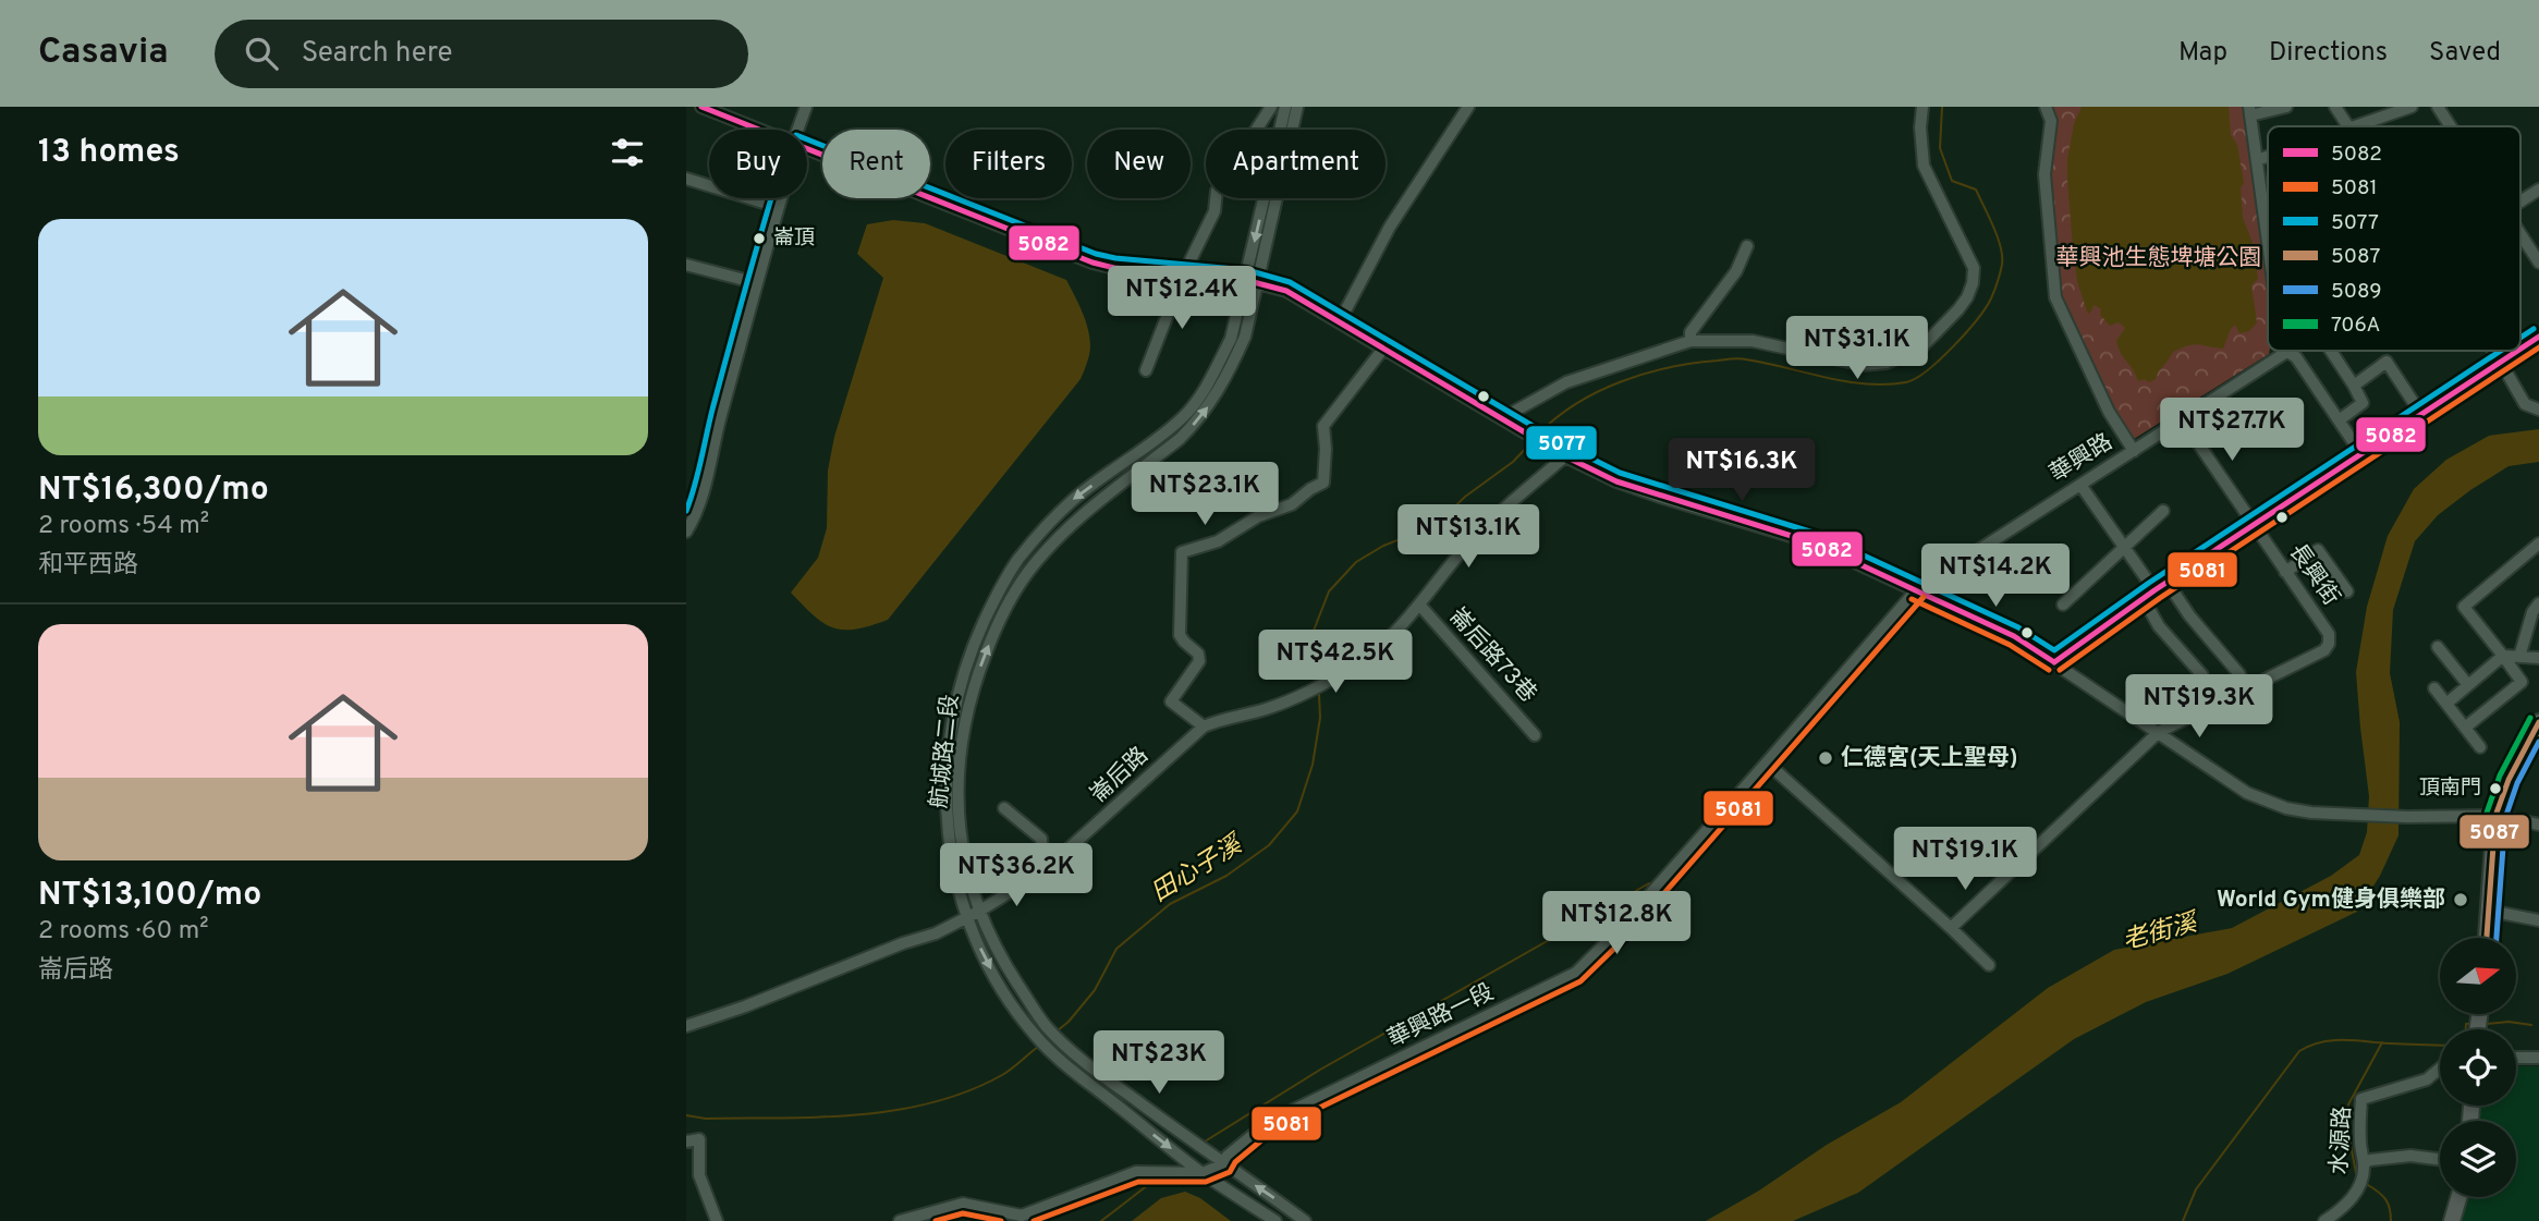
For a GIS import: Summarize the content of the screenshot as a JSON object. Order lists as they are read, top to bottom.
{
  "streets": {
    "street": [
      "華興路",
      "長興街",
      "崙后路73巷",
      "航城路二段",
      "崙后路",
      "華興路一段",
      "水源路"
    ]
  },
  "crossings": [
    ["華興路", "長興街"],
    ["華興路", "華興路一段"],
    ["崙后路73巷", "崙后路"],
    ["航城路二段", "崙后路"],
    ["航城路二段", "華興路一段"]
  ],
  "water": ["田心子溪", "老街溪"],
  "parks": ["華興池生態埤塘公園"],
  "places": [
    "崙頂",
    "仁德宮(天上聖母)",
    "頂南門",
    "World Gym健身俱樂部"
  ],
  "lines": [
    "transit line 5082",
    "transit line 5077",
    "transit line 5081",
    "transit line 706A",
    "transit line 5087",
    "transit line 5089"
  ],
  "legend": [
    "5082",
    "5081",
    "5077",
    "5087",
    "5089",
    "706A"
  ],
  "north": "right",
  "page": {
    "header": "Casavia",
    "search": "Search here",
    "nav": ["Map", "Directions", "Saved"],
    "heading": "13 homes",
    "chip": [
      "Buy",
      "Rent",
      "Filters",
      "New",
      "Apartment"
    ],
    "list": [
      {
        "name": "NT$16,300/mo",
        "note": "2 rooms · 54 m² · 和平西路"
      },
      {
        "name": "NT$13,100/mo",
        "note": "2 rooms · 60 m² · 崙后路"
      }
    ],
    "price": [
      "NT$12.4K",
      "NT$31.1K",
      "NT$27.7K",
      "NT$16.3K",
      "NT$23.1K",
      "NT$13.1K",
      "NT$14.2K",
      "NT$42.5K",
      "NT$19.3K",
      "NT$19.1K",
      "NT$36.2K",
      "NT$12.8K",
      "NT$23K"
    ]
  }
}
